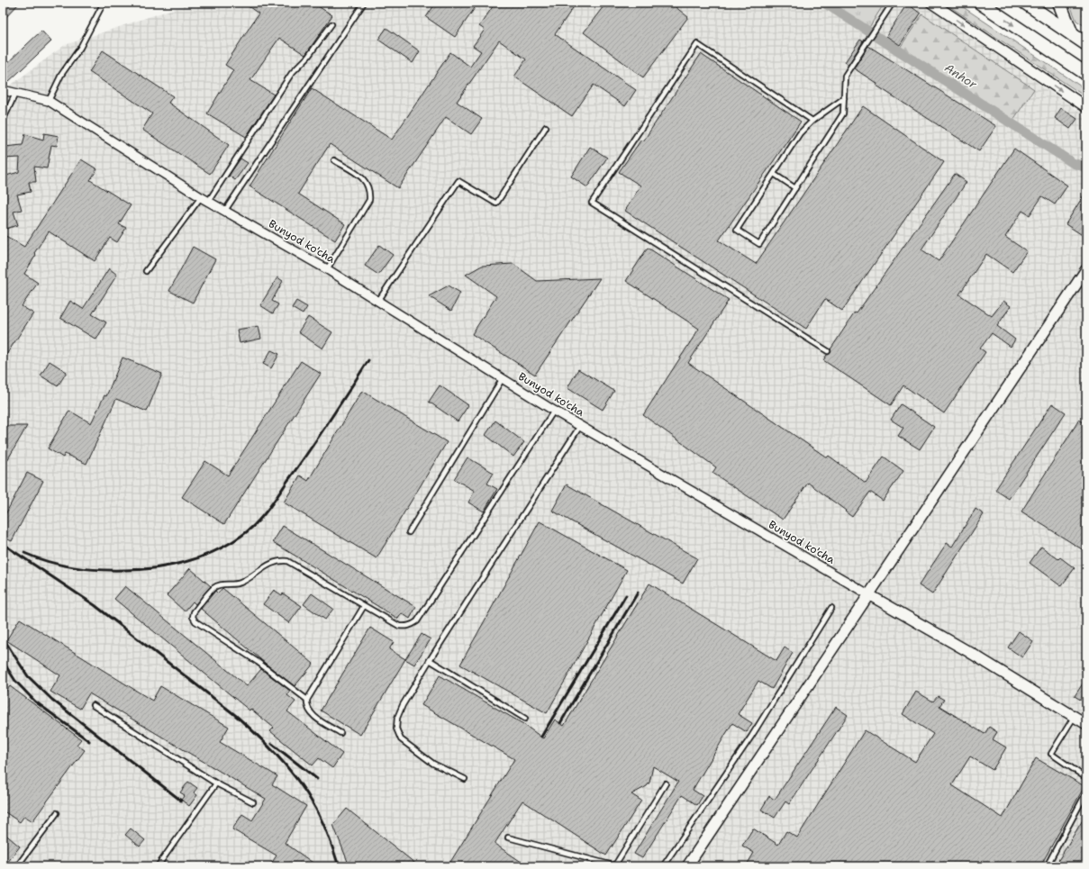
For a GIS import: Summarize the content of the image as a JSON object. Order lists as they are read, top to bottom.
{
  "streets": {
    "street": ["Bunyod ko'cha"]
  },
  "water": ["Anhor"]
}
